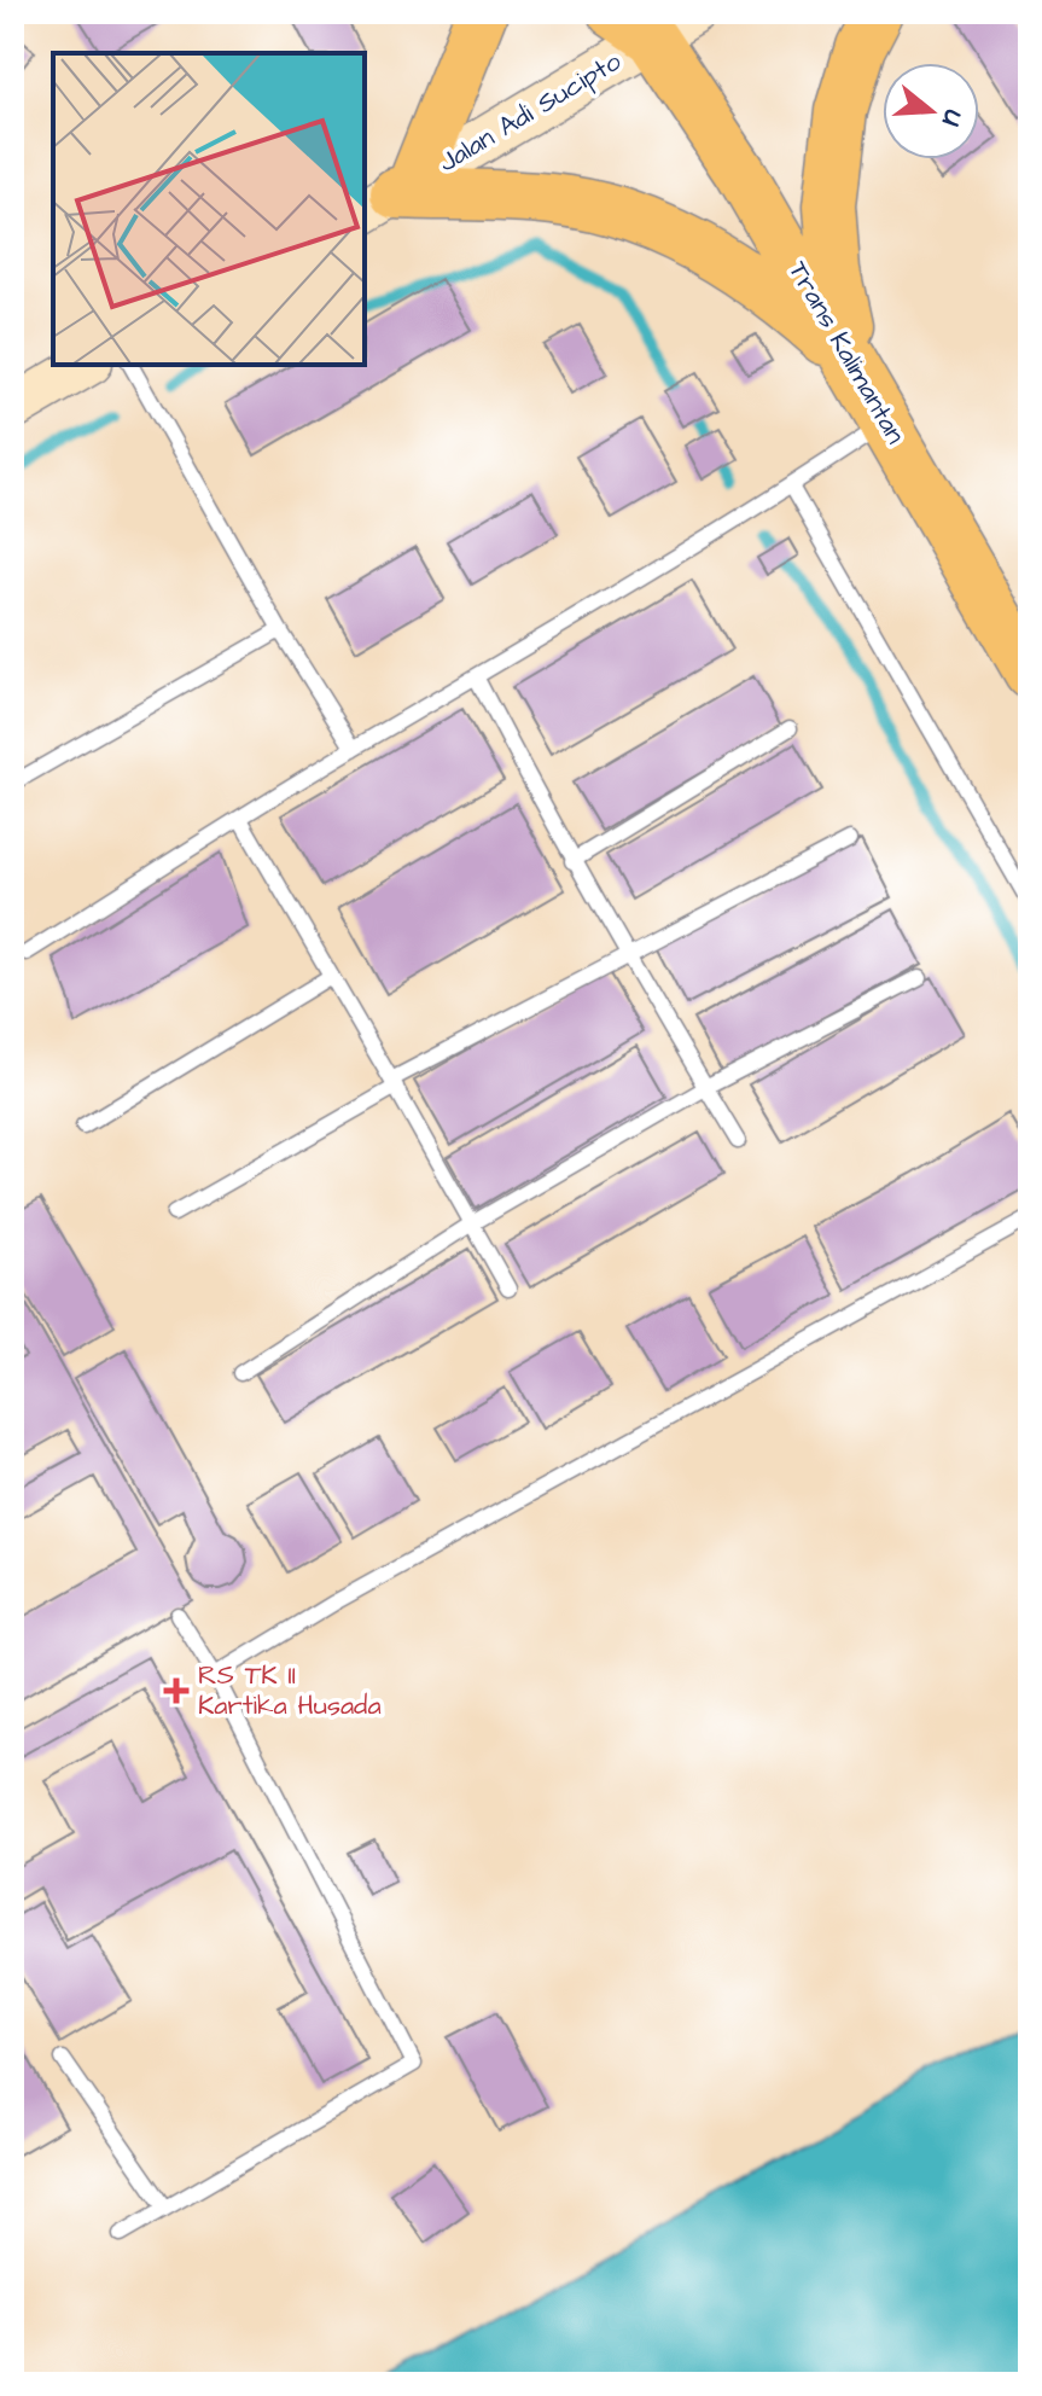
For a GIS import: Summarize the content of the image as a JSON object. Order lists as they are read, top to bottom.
{
  "streets": {
    "highway": ["Trans Kalimantan"],
    "main road": ["Jalan Adi Sucipto"]
  },
  "crossings": [
    ["Jalan Adi Sucipto", "Trans Kalimantan"]
  ],
  "places": {
    "health": ["RS TK II Kartika Husada"]
  },
  "north": "right"
}
